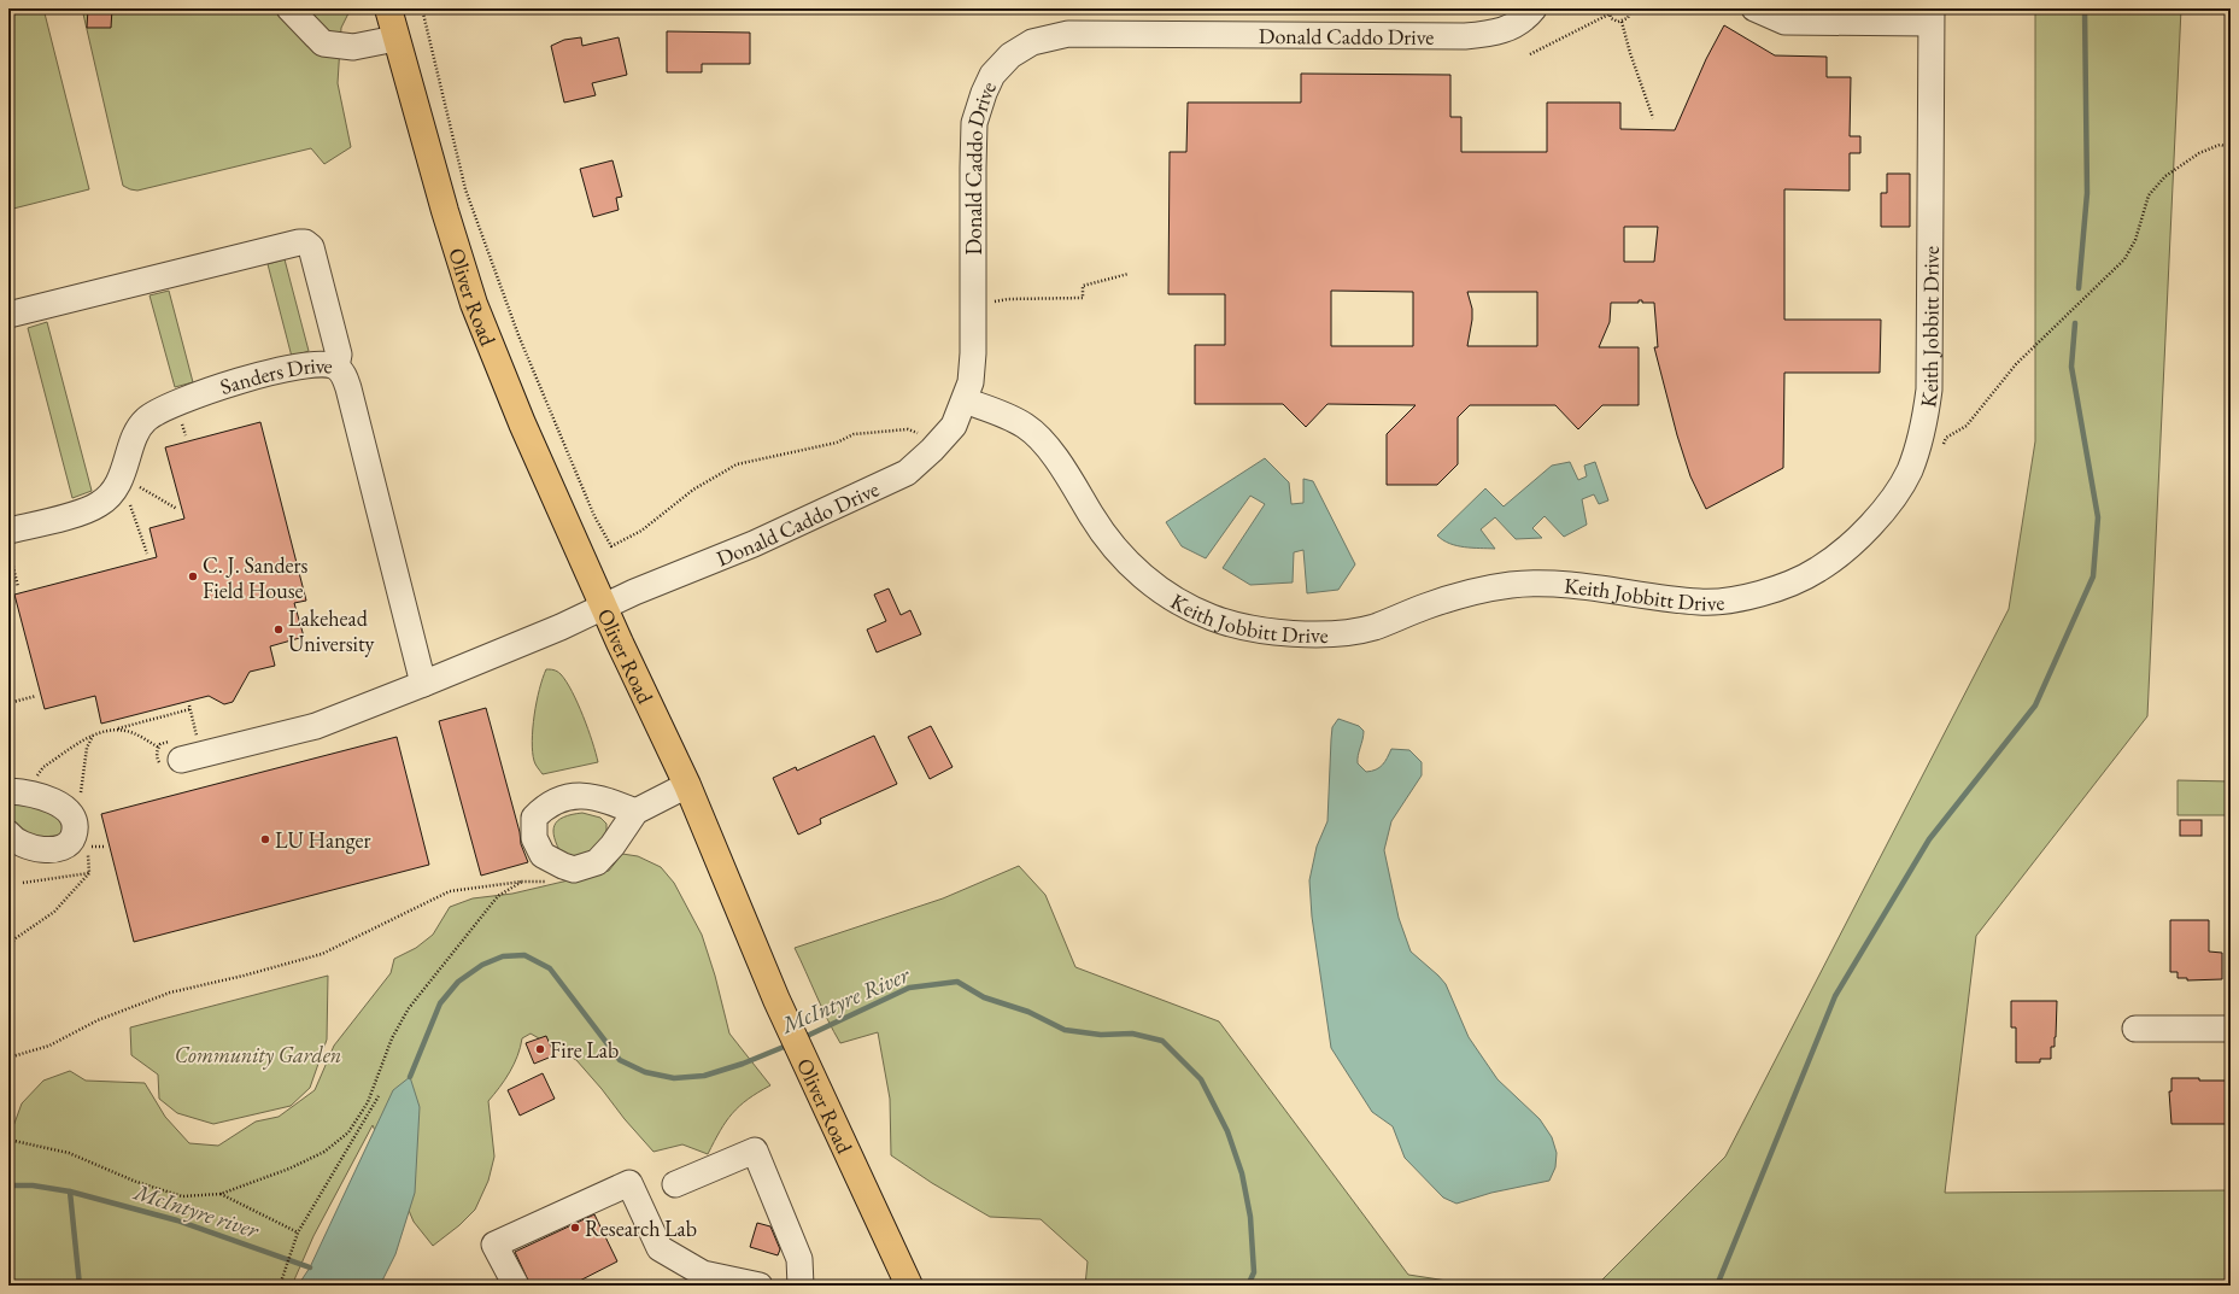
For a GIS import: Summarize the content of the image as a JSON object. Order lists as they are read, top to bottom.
{
  "streets": {
    "main road": ["Oliver Road"],
    "street": ["Donald Caddo Drive", "Keith Jobbitt Drive", "Sanders Drive"]
  },
  "crossings": [
    ["Donald Caddo Drive", "Oliver Road"],
    ["Donald Caddo Drive", "Keith Jobbitt Drive"]
  ],
  "water": ["McIntyre River", "McIntyre river"],
  "parks": ["Community Garden"],
  "places": [
    "C. J. Sanders Field House",
    "Lakehead University",
    "LU Hanger",
    "Fire Lab",
    "Research Lab"
  ]
}
